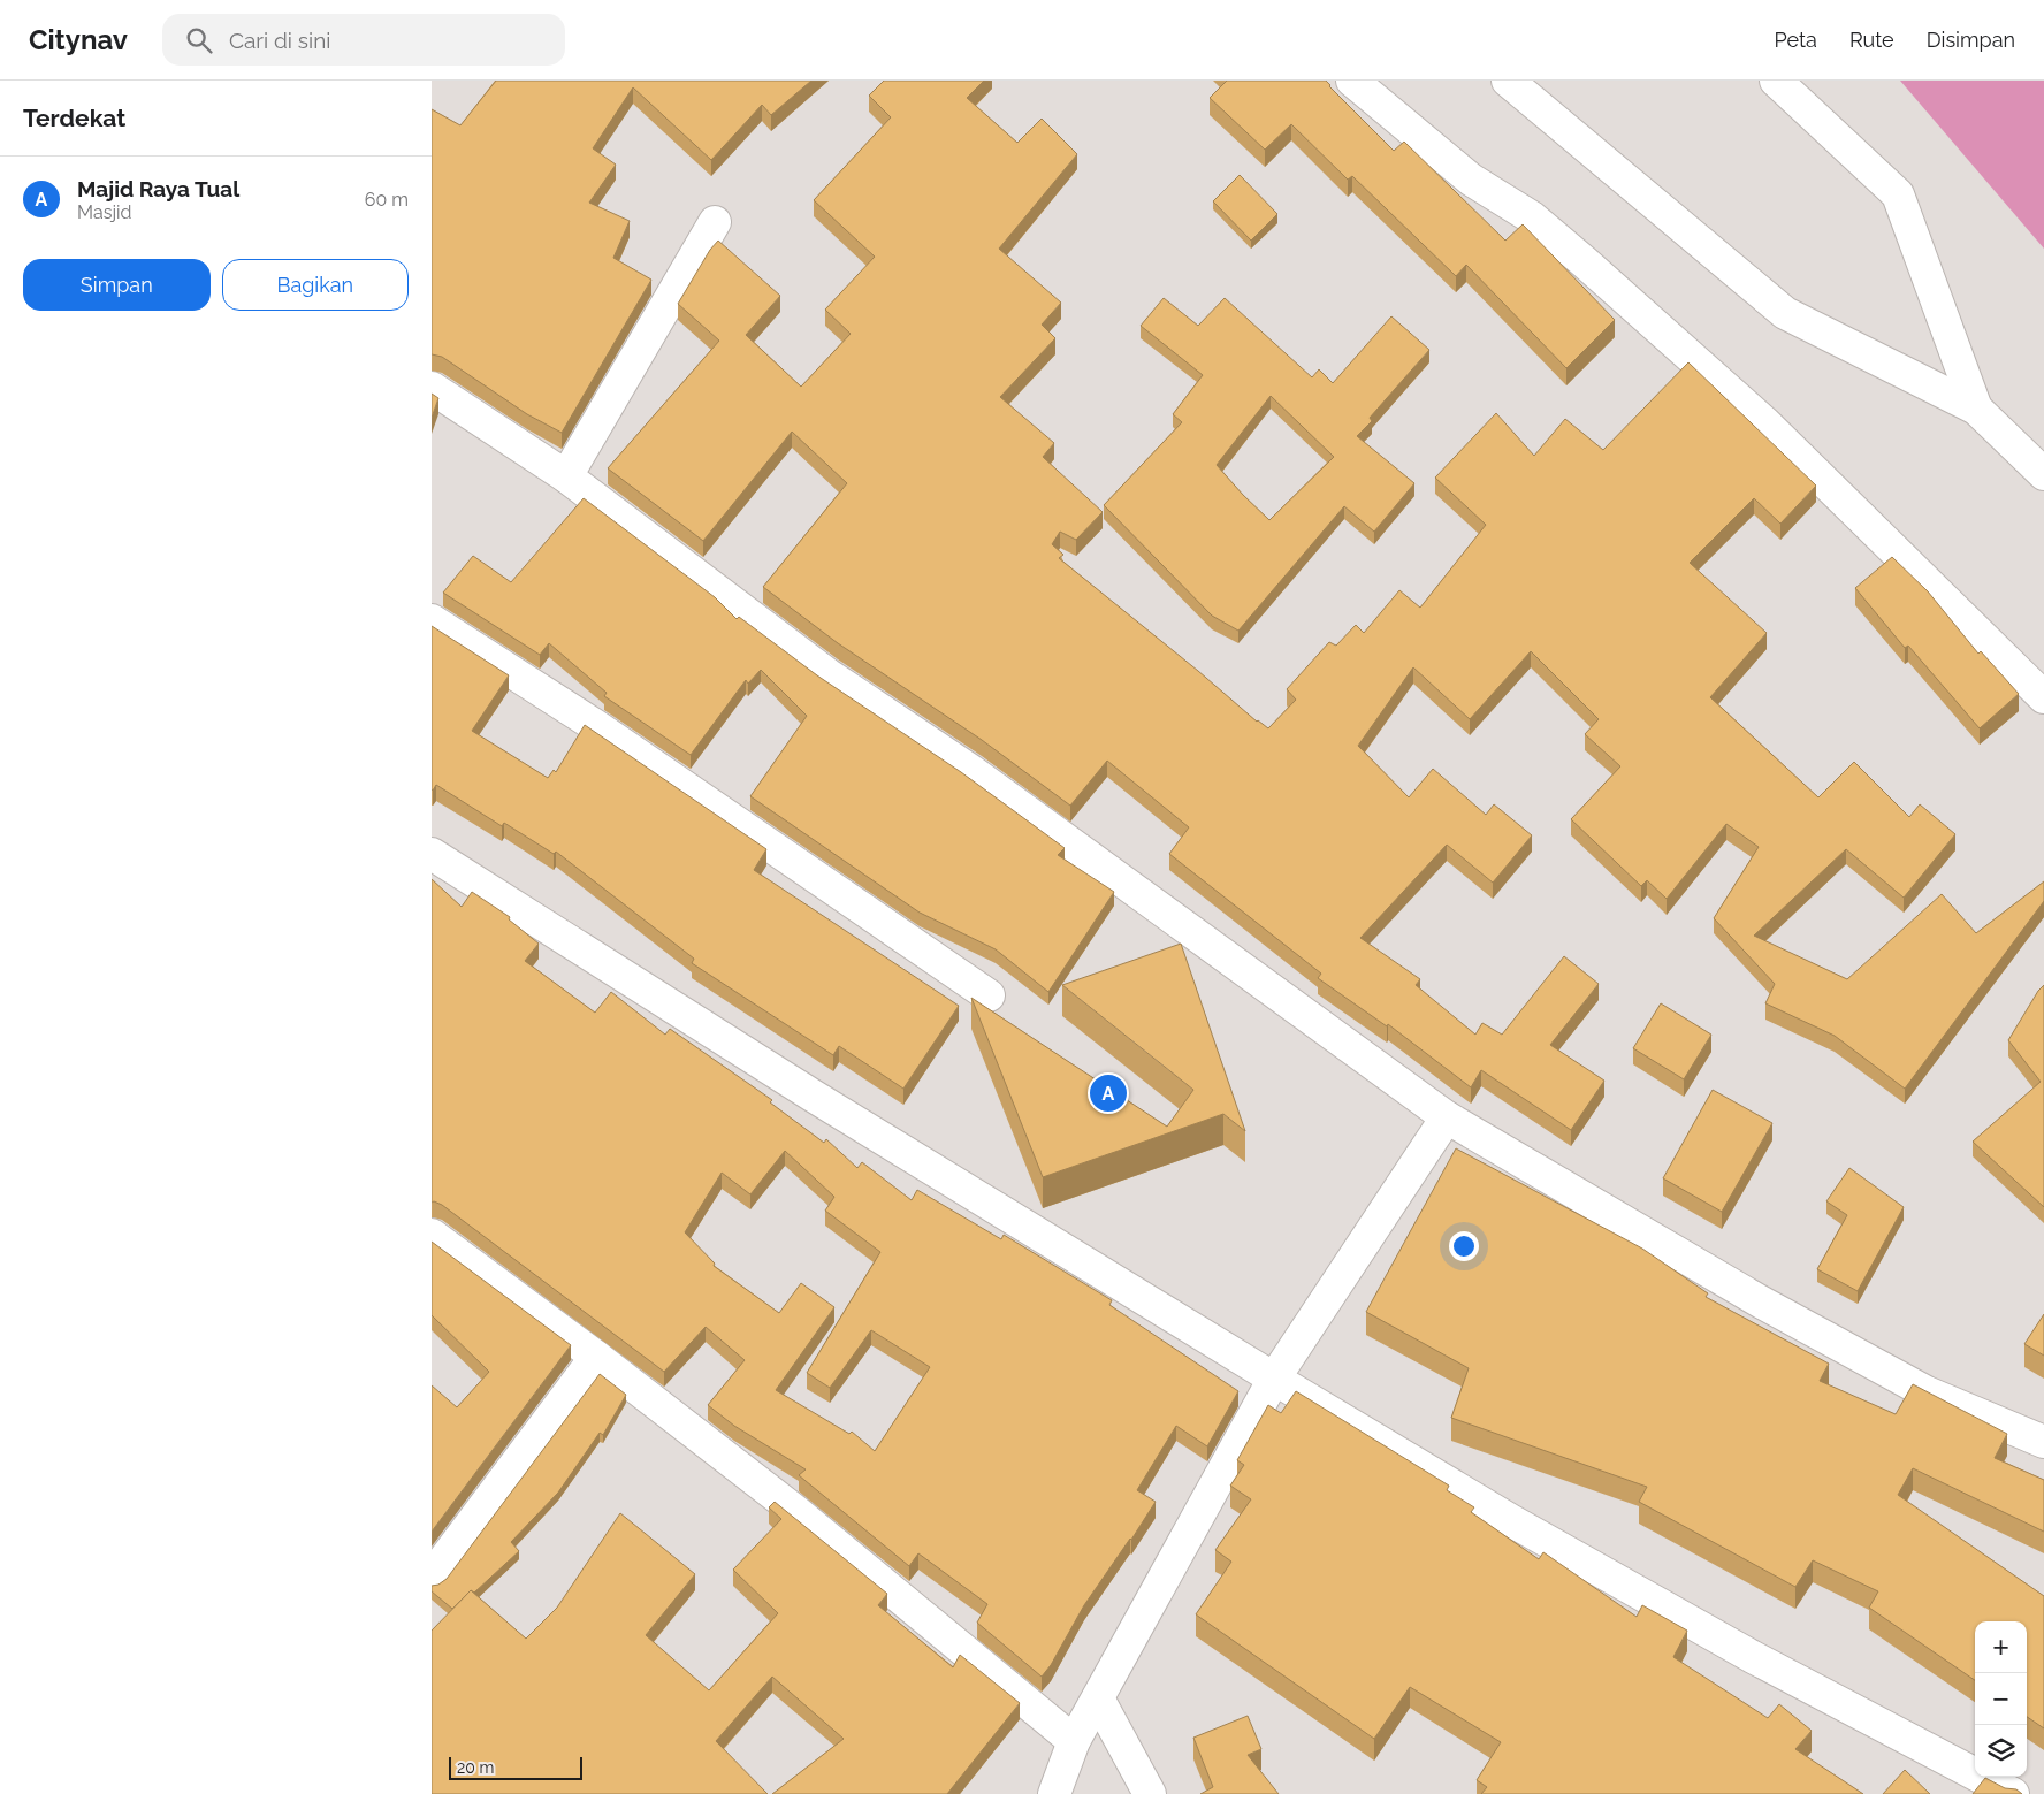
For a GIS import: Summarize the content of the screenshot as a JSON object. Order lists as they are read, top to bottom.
{
  "scale_bar": "20 m",
  "page": {
    "header": "Citynav",
    "search": "Cari di sini",
    "nav": ["Peta", "Rute", "Disimpan"],
    "heading": "Terdekat",
    "list": [
      {
        "mark": "A",
        "name": "Majid Raya Tual",
        "note": "Masjid",
        "value": "60 m"
      }
    ],
    "buttons": ["Simpan", "Bagikan"],
    "pins": "A",
    "map_buttons": ["+", "−"],
    "scale": "20 m"
  }
}
